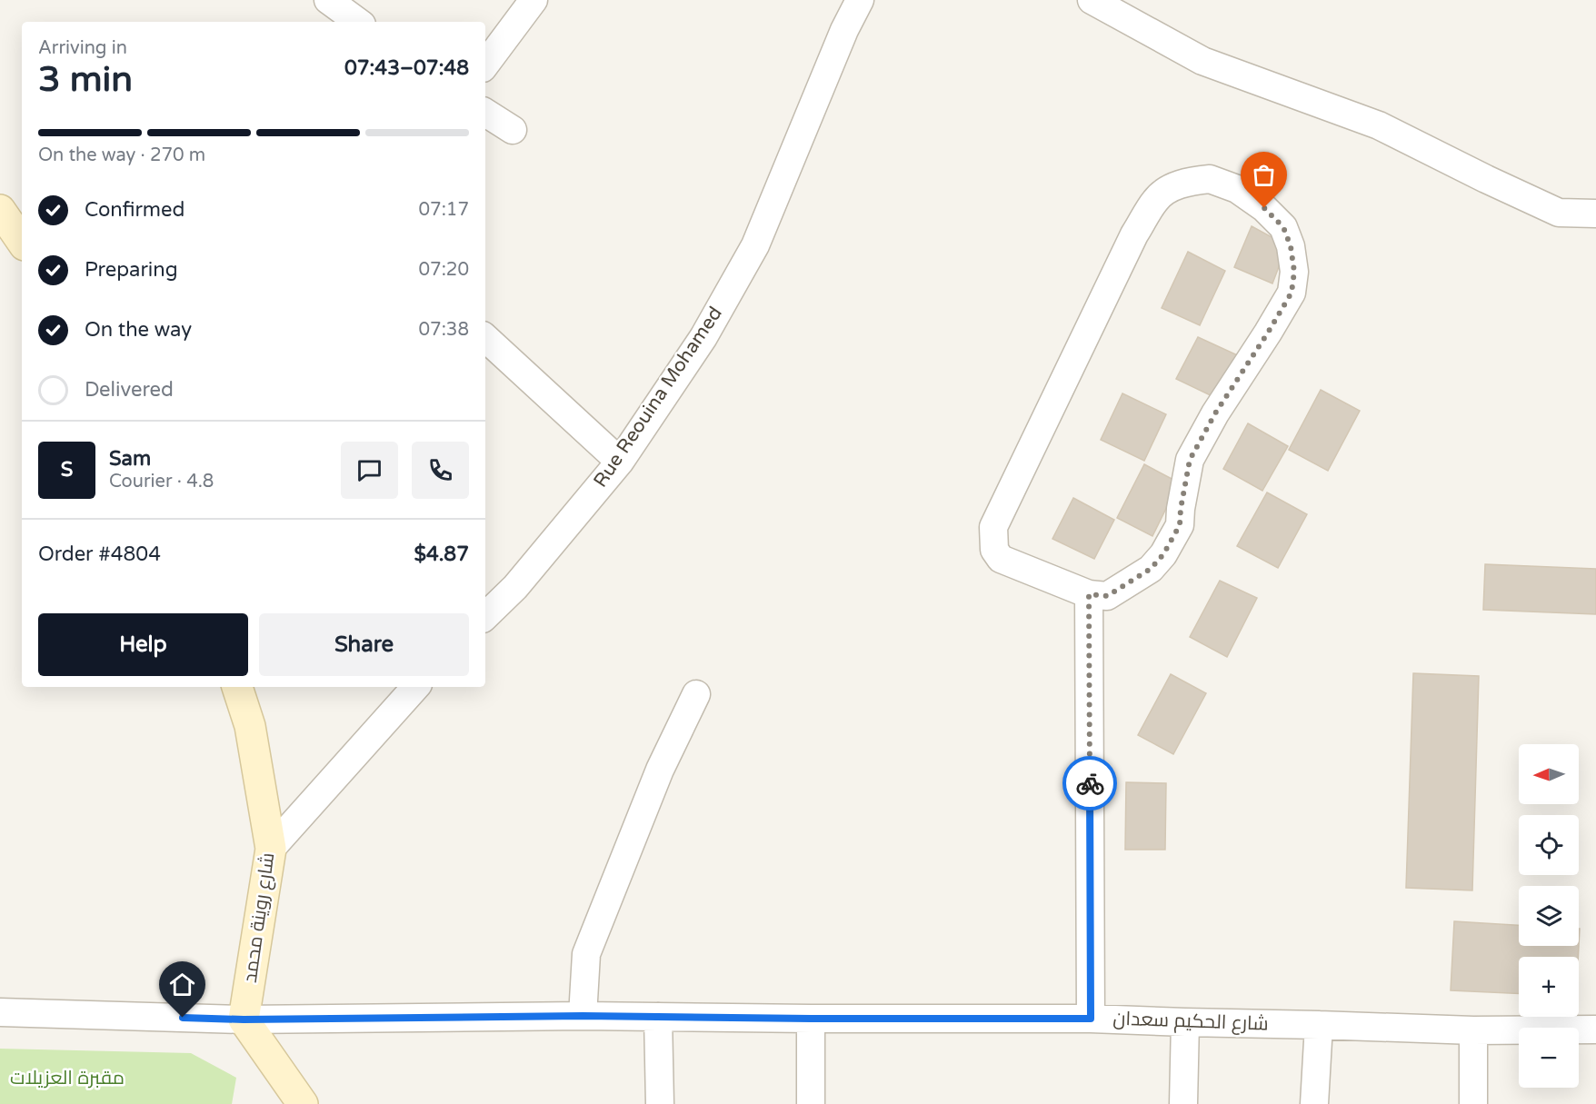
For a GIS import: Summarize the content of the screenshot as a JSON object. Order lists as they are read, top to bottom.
{
  "streets": {
    "main road": ["شارع روينة محمد"],
    "street": ["Rue Reouina Mohamed", "شارع الحكيم سعدان"]
  },
  "crossings": [
    ["شارع روينة محمد", "شارع الحكيم سعدان"]
  ],
  "parks": ["مقبرة العزيلات"],
  "north": "left",
  "page": {
    "heading": ["3 min", "Arriving in", "07:43–07:48"],
    "panel": [
      "Sam",
      "Courier · 4.8",
      "Order #4804",
      "$4.87"
    ],
    "bar": "On the way · 270 m",
    "list": [
      ["Confirmed", "07:17"],
      ["Preparing", "07:20"],
      ["On the way", "07:38"],
      "Delivered"
    ],
    "round": "S",
    "buttons": ["Help", "Share"],
    "map_buttons": ["+", "−"]
  }
}
